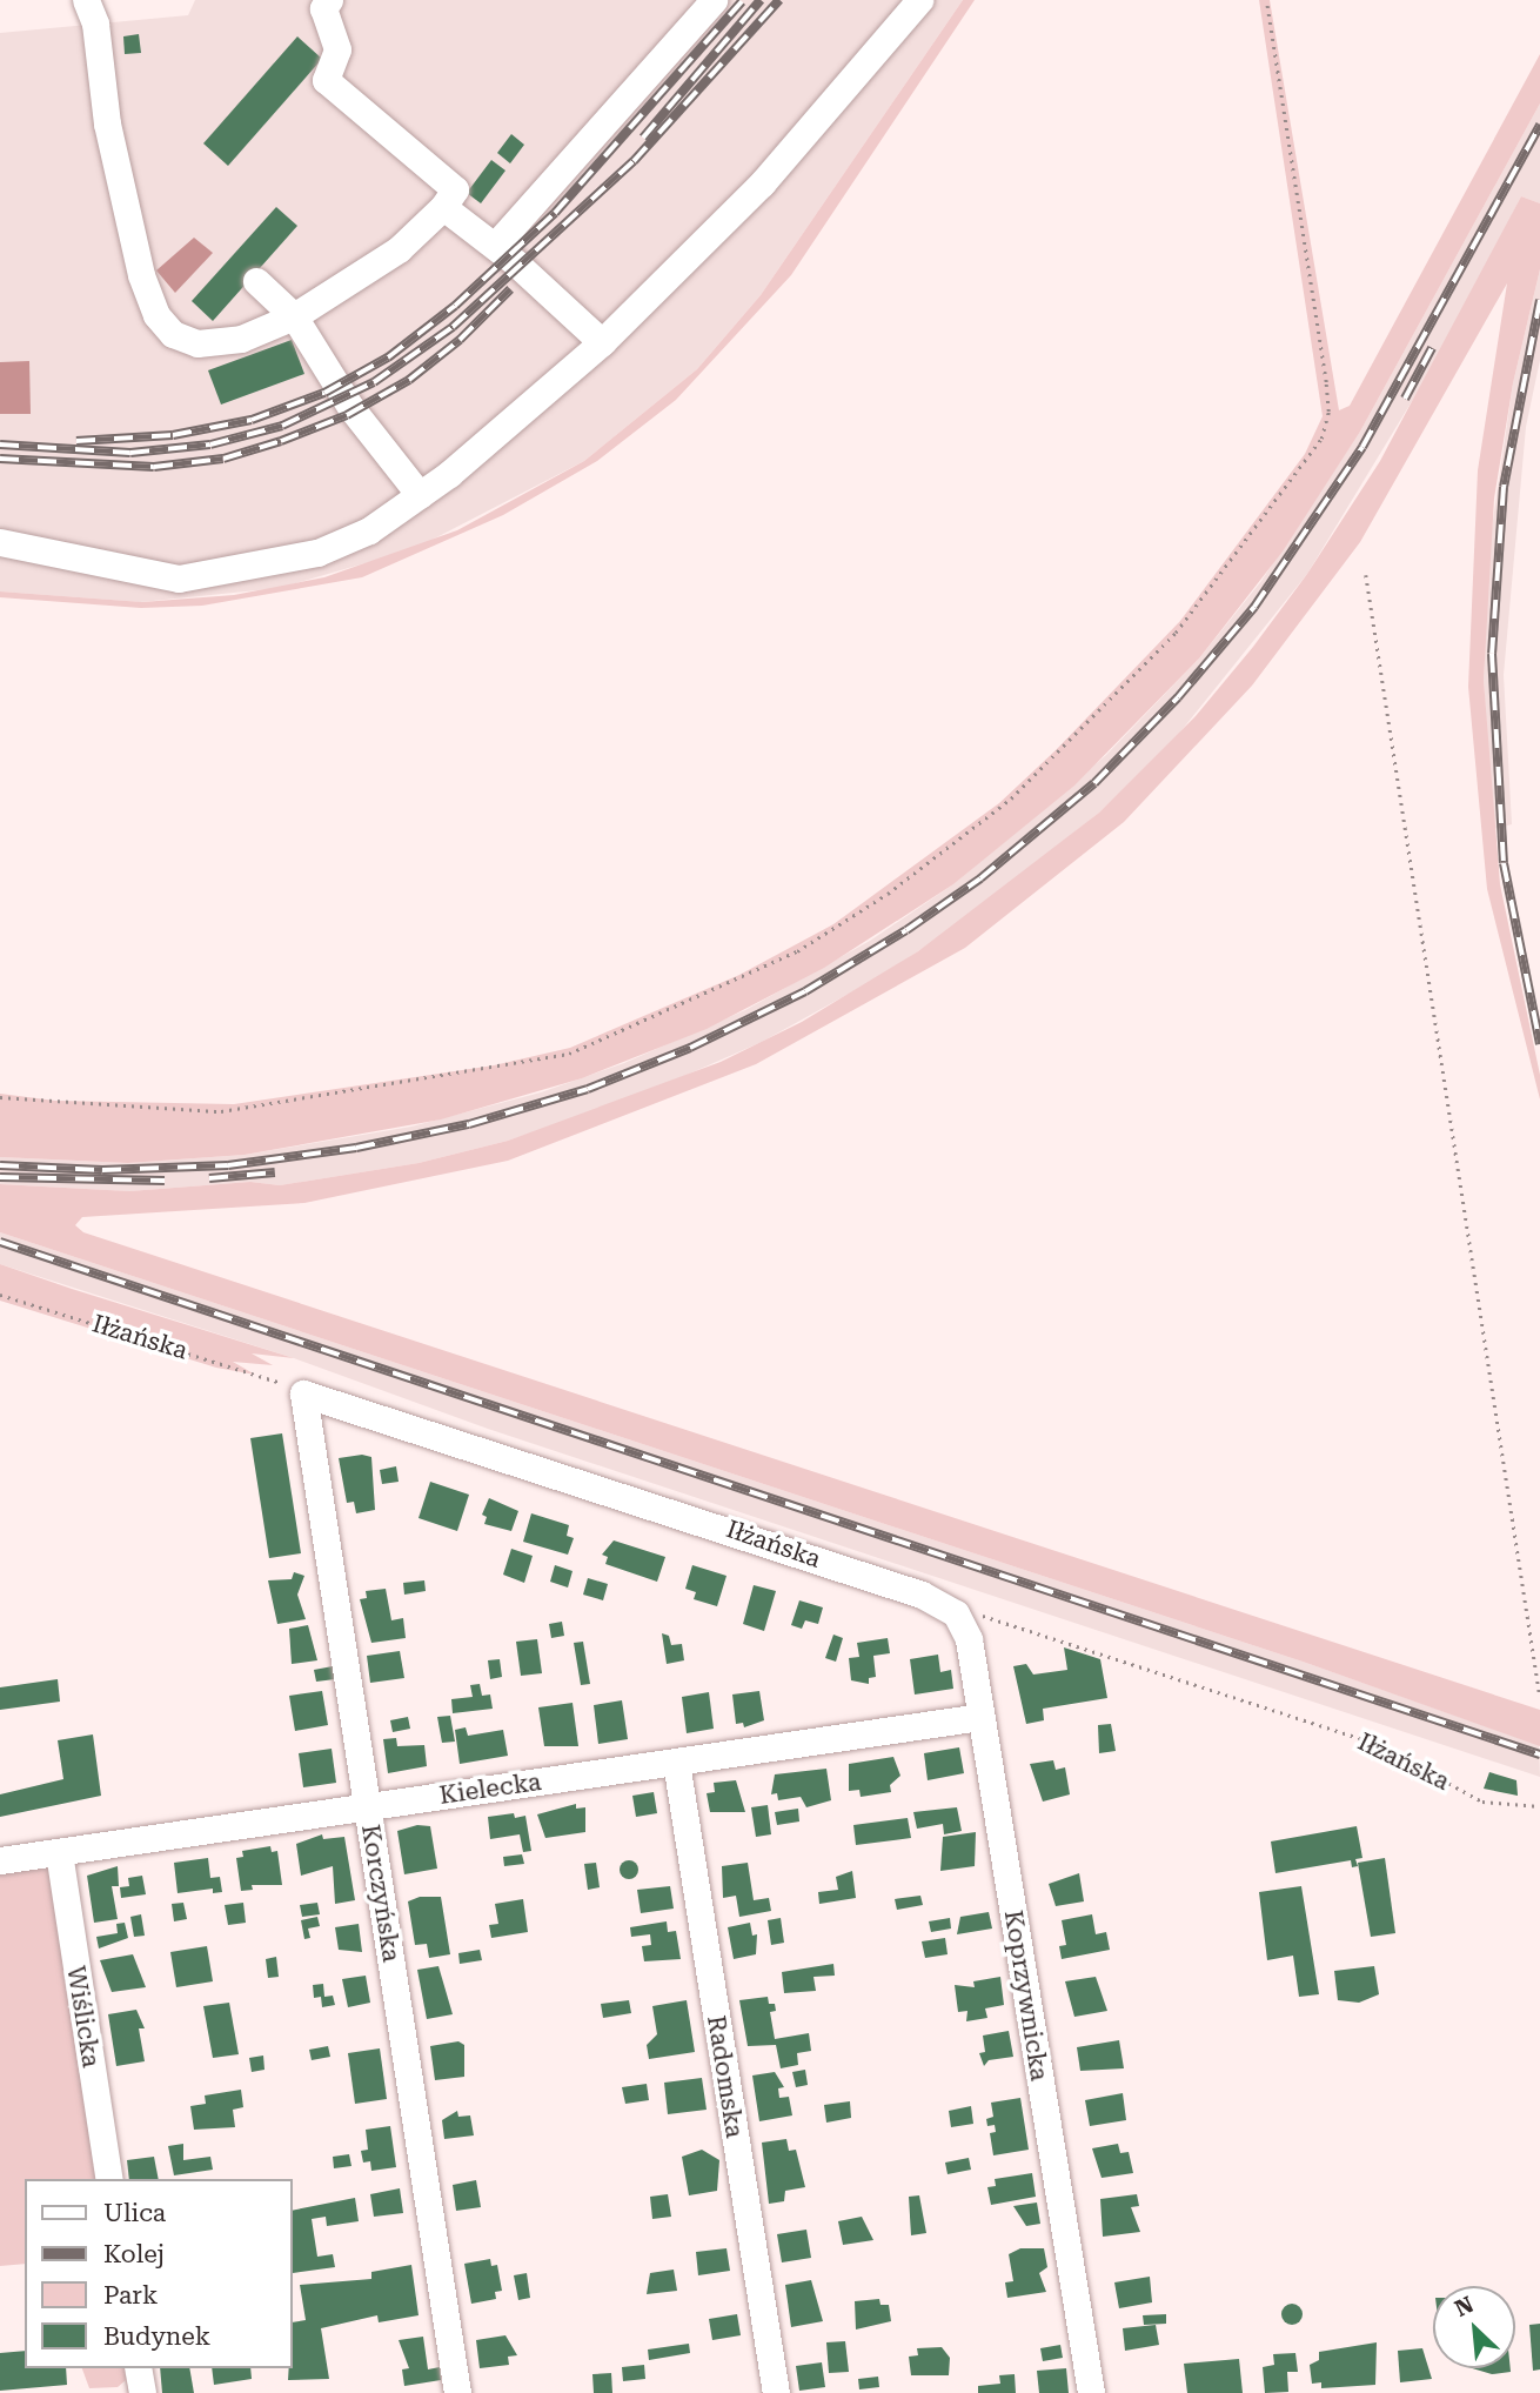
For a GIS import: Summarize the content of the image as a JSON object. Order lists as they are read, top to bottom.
{
  "streets": {
    "street": [
      "Iłżańska",
      "Kielecka",
      "Korczyńska",
      "Koprzywnicka",
      "Wiślicka",
      "Radomska"
    ]
  },
  "crossings": [
    ["Iłżańska", "Korczyńska"],
    ["Iłżańska", "Koprzywnicka"],
    ["Kielecka", "Korczyńska"],
    ["Kielecka", "Koprzywnicka"],
    ["Kielecka", "Wiślicka"],
    ["Kielecka", "Radomska"]
  ],
  "legend": [
    "Ulica",
    "Kolej",
    "Park",
    "Budynek"
  ],
  "north": "top left"
}
